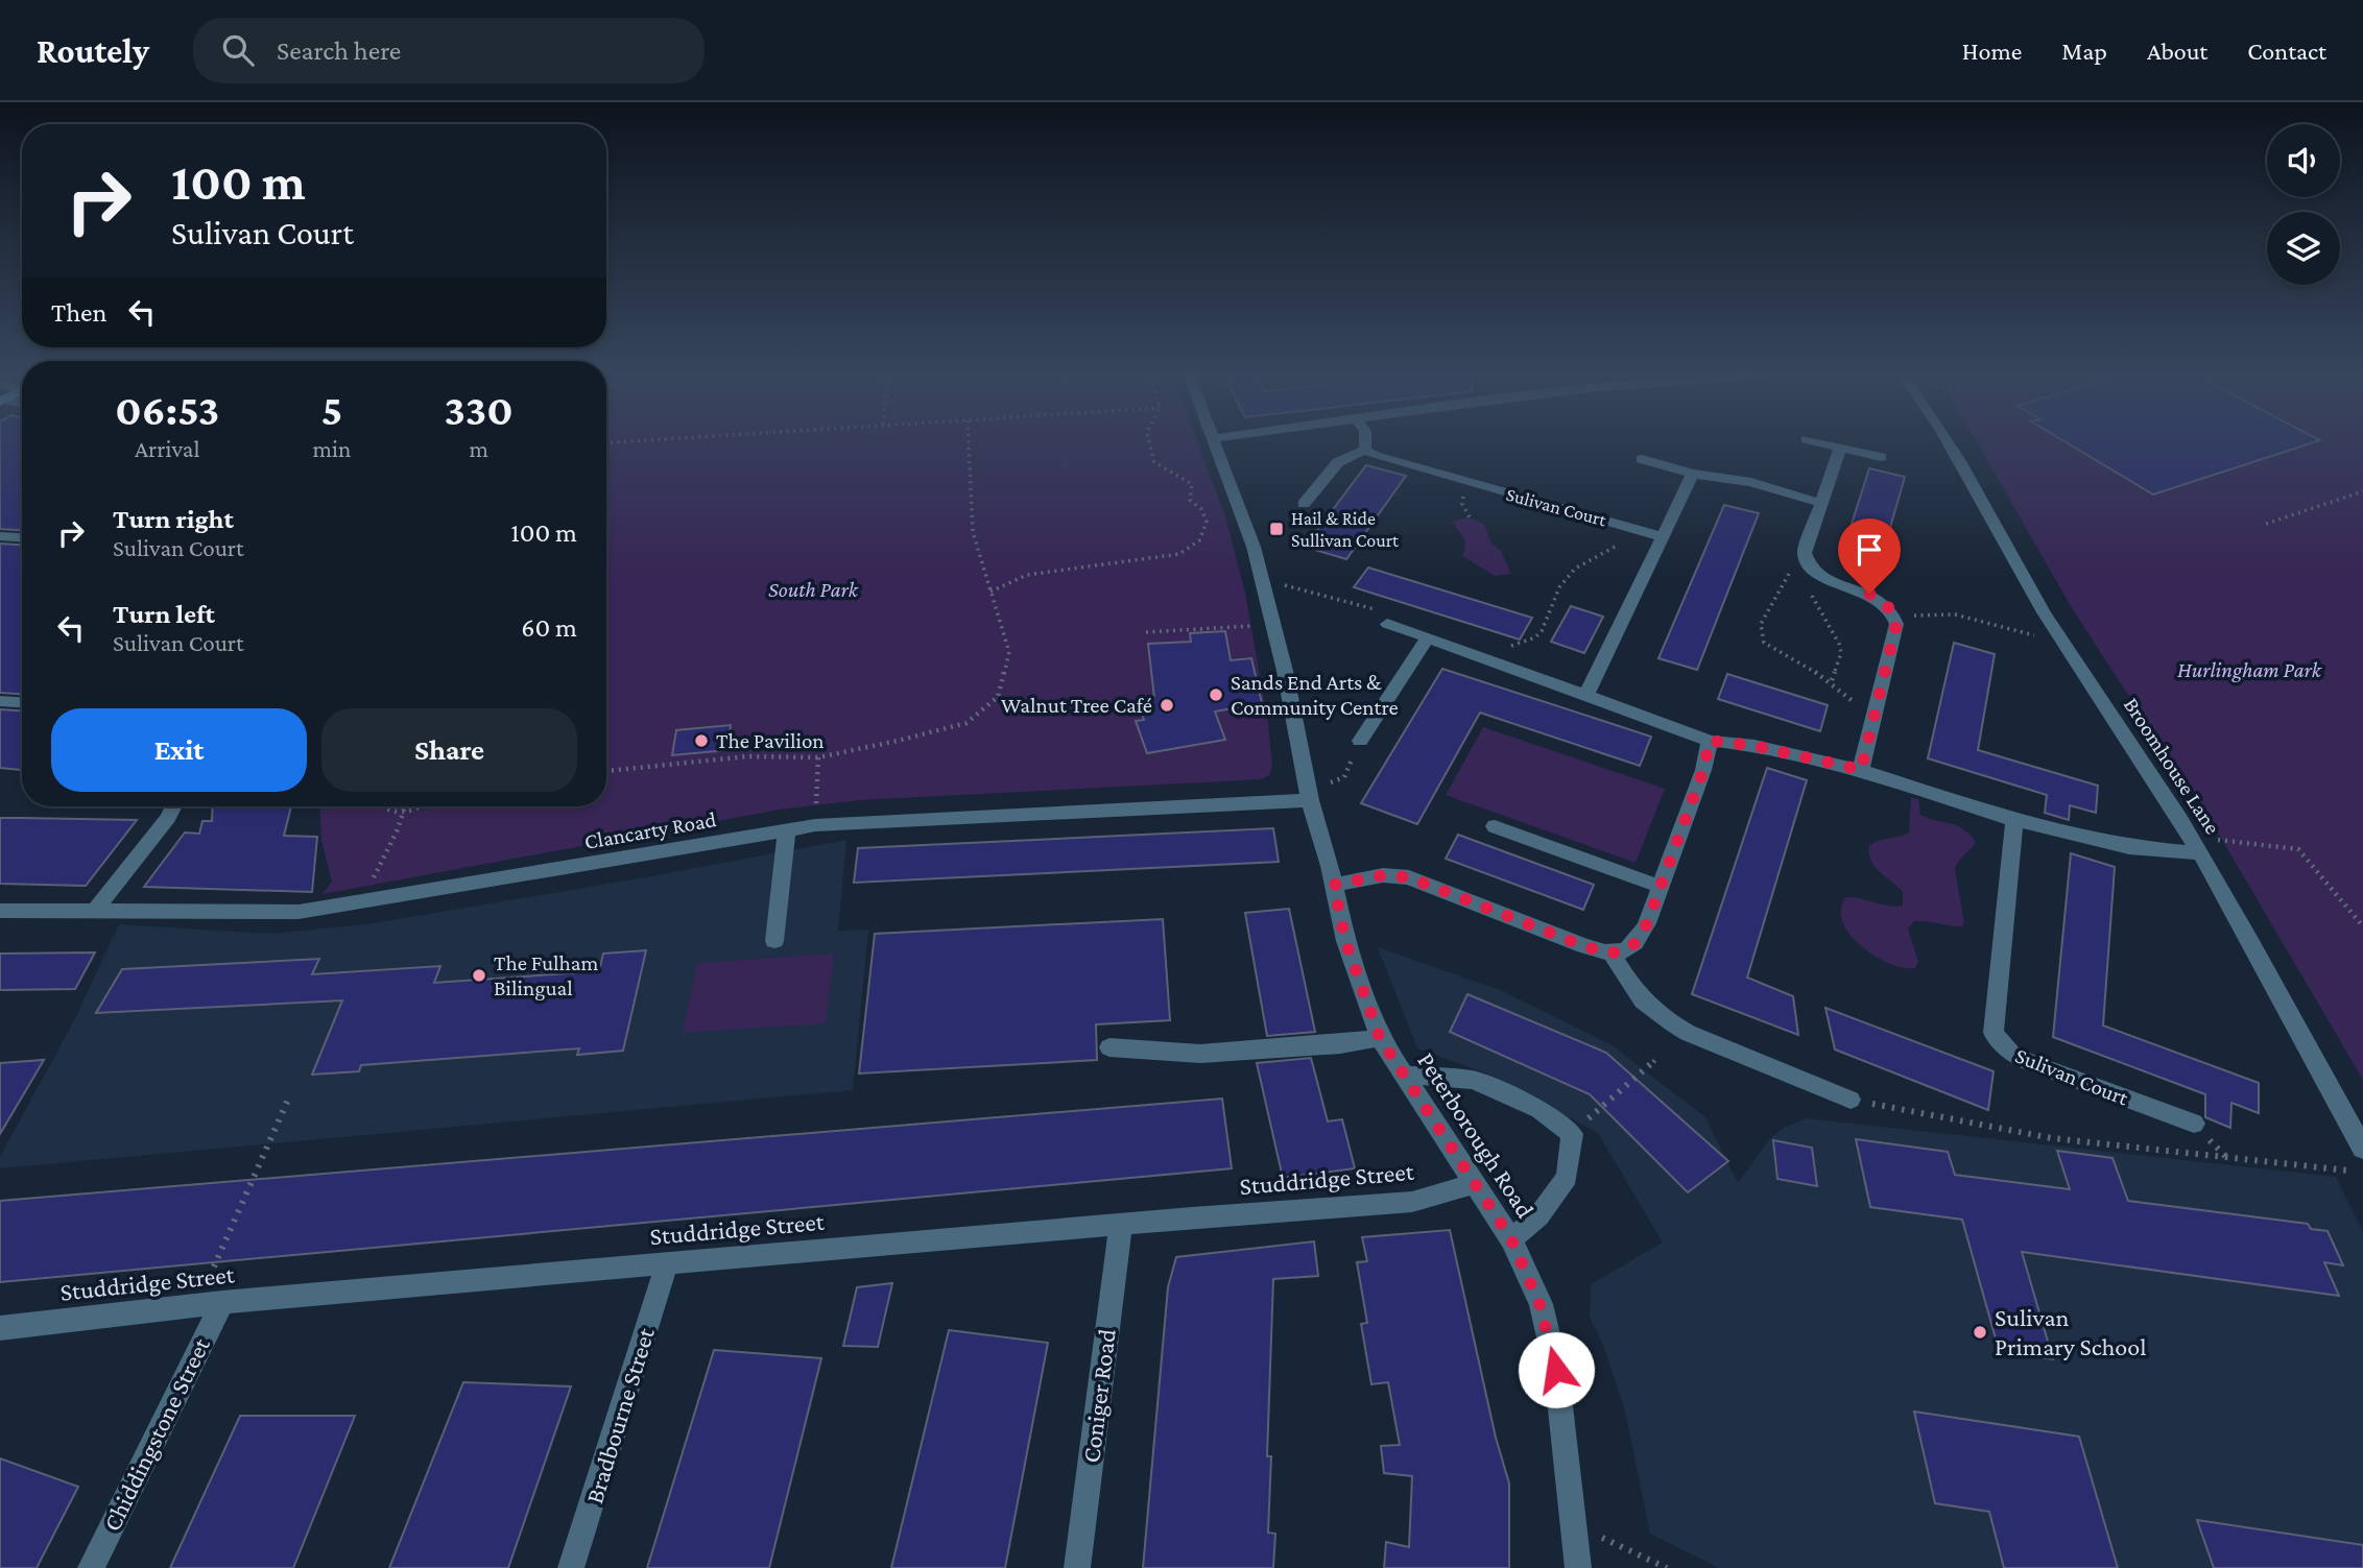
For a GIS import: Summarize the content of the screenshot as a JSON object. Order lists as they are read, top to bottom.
{
  "streets": {
    "street": [
      "Sulivan Court",
      "Broomhouse Lane",
      "Clancarty Road",
      "Peterborough Road",
      "Studdridge Street",
      "Coniger Road",
      "Bradbourne Street",
      "Chiddingstone Street"
    ]
  },
  "crossings": [
    ["Clancarty Road", "Peterborough Road"],
    ["Peterborough Road", "Studdridge Street"],
    ["Studdridge Street", "Coniger Road"],
    ["Studdridge Street", "Bradbourne Street"],
    ["Studdridge Street", "Chiddingstone Street"]
  ],
  "parks": ["South Park", "Hurlingham Park"],
  "places": {
    "transit": ["Hail & Ride Sullivan Court"],
    "other": [
      "Sands End Arts & Community Centre",
      "Walnut Tree Café",
      "The Pavilion",
      "The Fulham Bilingual",
      "Sulivan Primary School"
    ]
  },
  "page": {
    "header": "Routely",
    "search": "Search here",
    "nav": [
      "Home",
      "Map",
      "About",
      "Contact"
    ],
    "turn": ["100 m", "Sulivan Court"],
    "then": "Then",
    "eta": [
      "06:53",
      "Arrival",
      "5",
      "min",
      "330",
      "m"
    ],
    "list": [
      {
        "name": "Turn right",
        "note": "Sulivan Court",
        "value": "100 m"
      },
      {
        "name": "Turn left",
        "note": "Sulivan Court",
        "value": "60 m"
      }
    ],
    "buttons": ["Exit", "Share"]
  }
}
